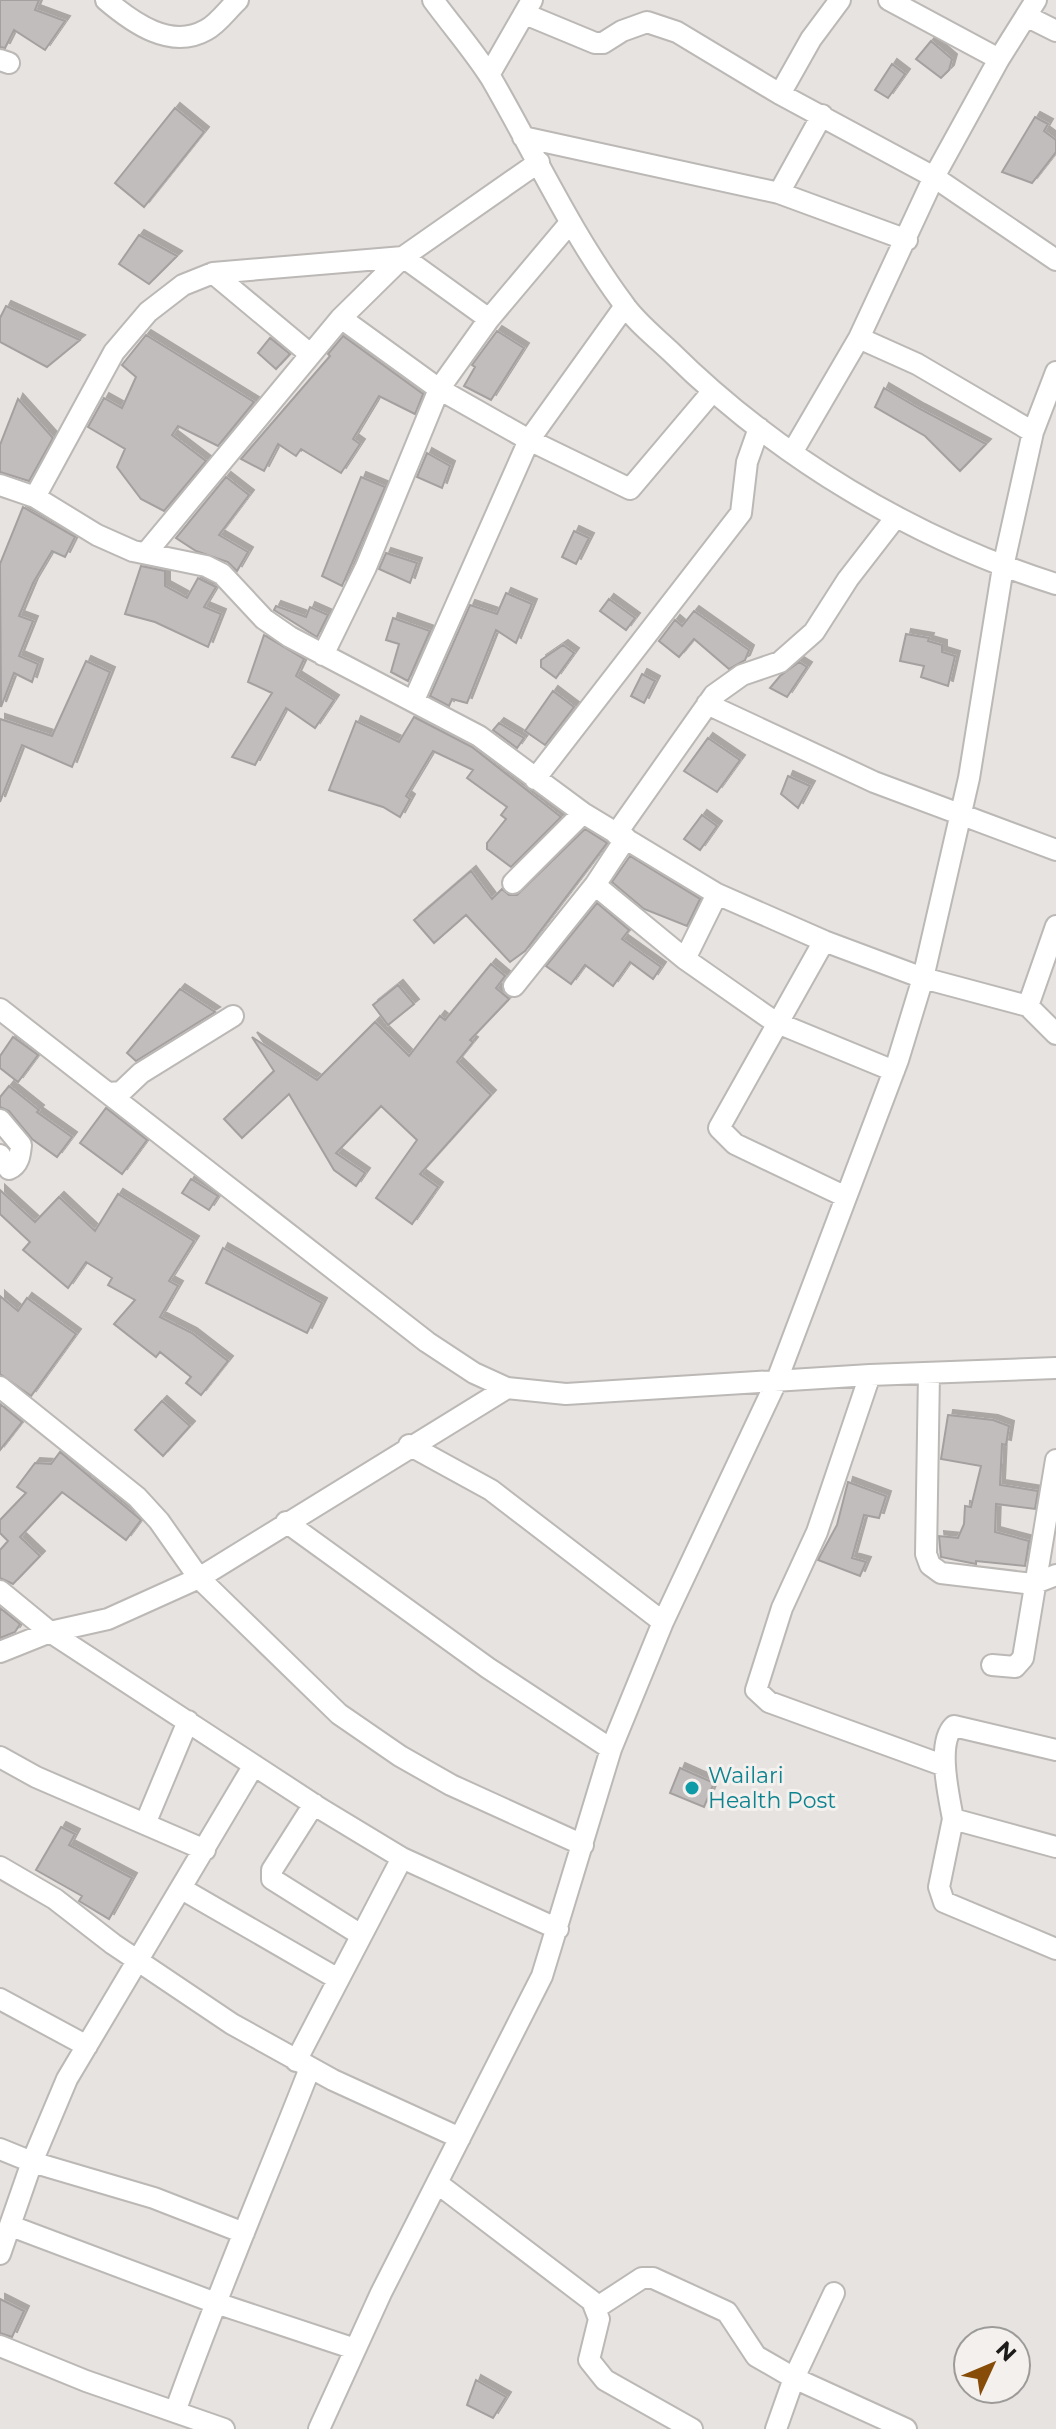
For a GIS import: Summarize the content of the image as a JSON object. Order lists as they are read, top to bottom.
{
  "places": ["Wailari Health Post"],
  "north": "top right"
}
